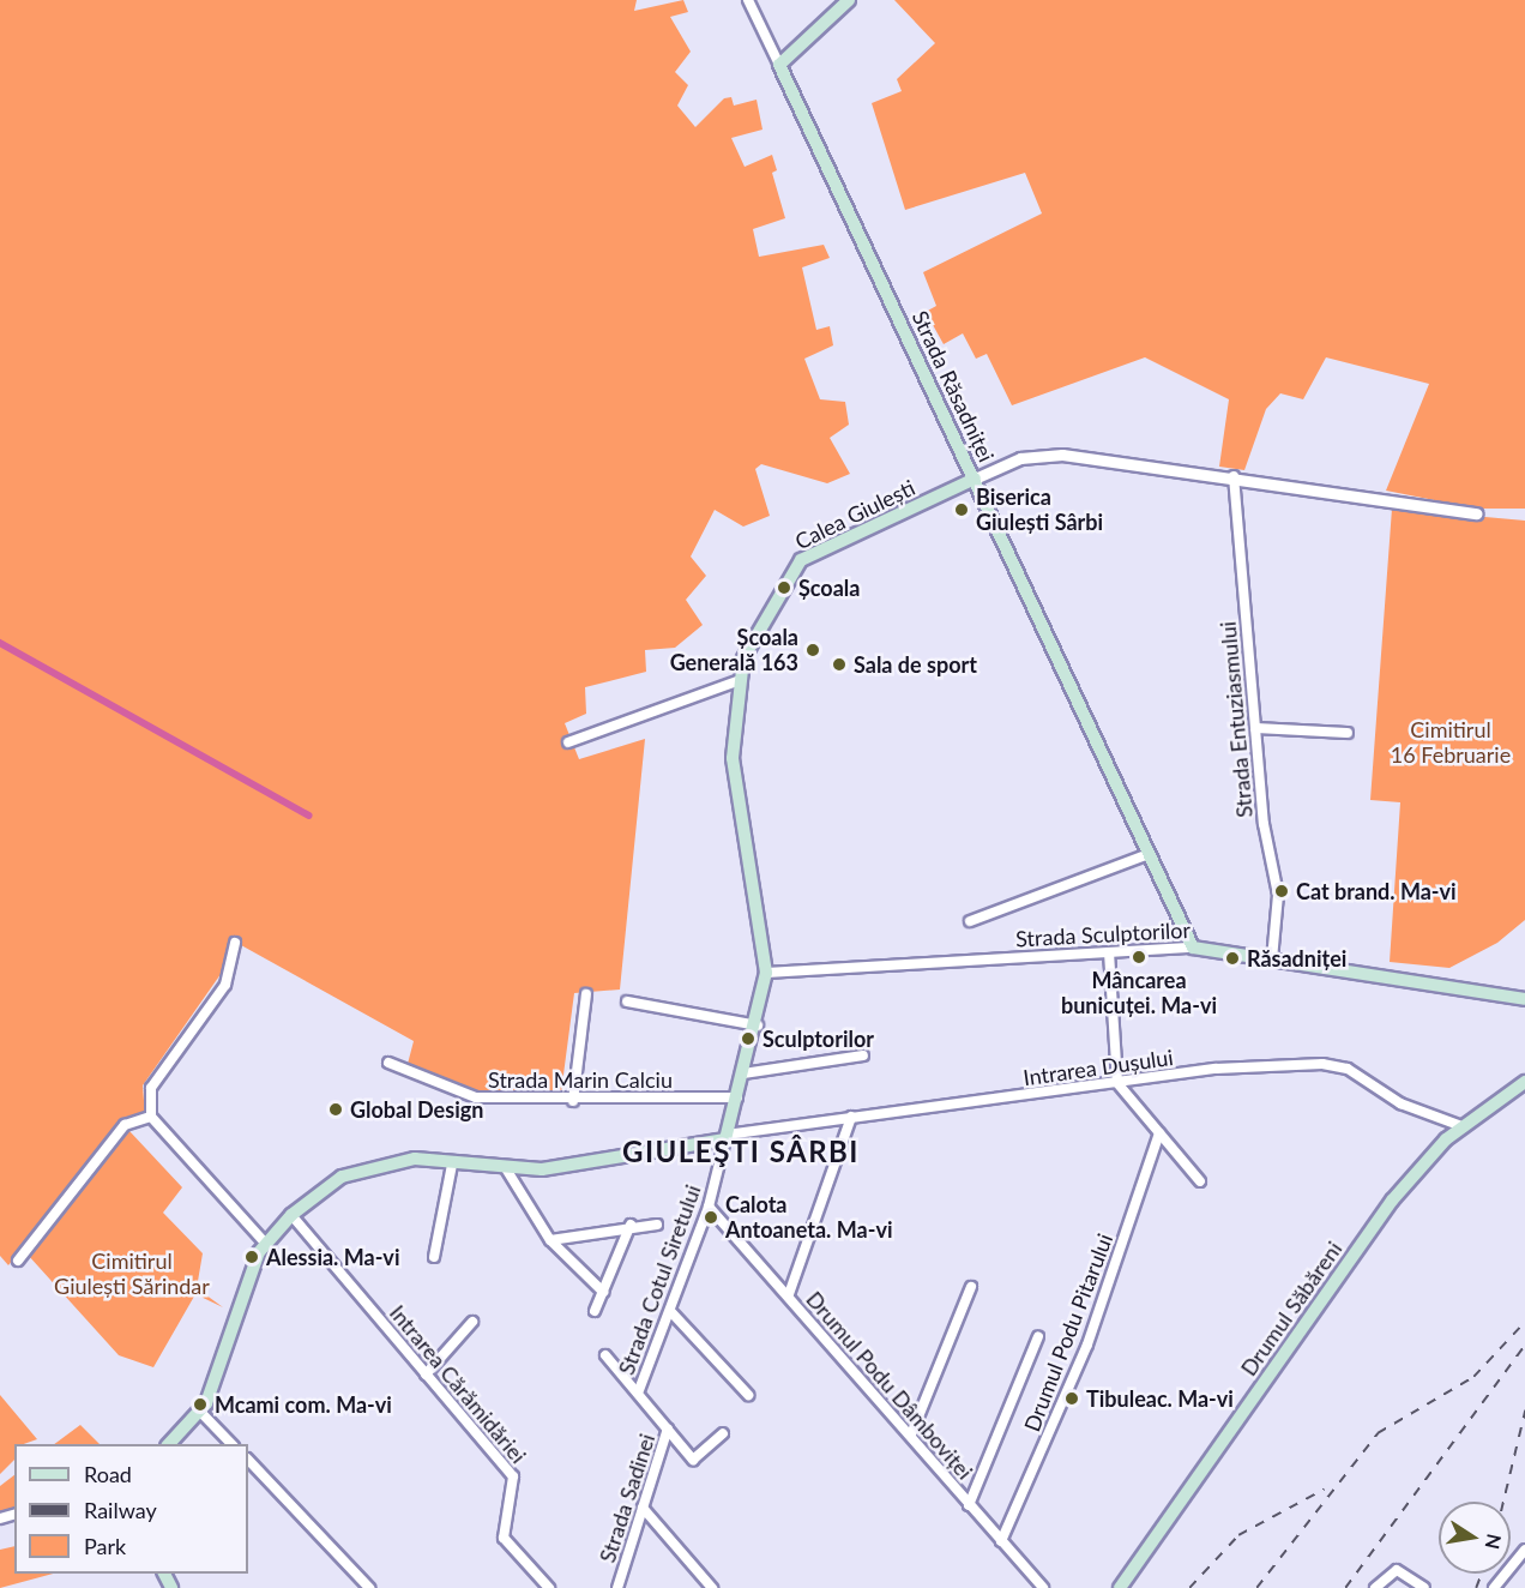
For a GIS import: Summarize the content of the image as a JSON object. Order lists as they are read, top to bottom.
{
  "streets": {
    "main road": [
      "Strada Răsadniței",
      "Calea Giulești",
      "Strada Sculptorilor",
      "Drumul Săbăreni"
    ],
    "street": [
      "Strada Entuziasmului",
      "Intrarea Dușului",
      "Strada Marin Calciu",
      "Strada Cotul Siretului",
      "Drumul Podu Pitarului",
      "Intrarea Cărămidăriei",
      "Drumul Podu Dâmboviței",
      "Strada Sadinei"
    ]
  },
  "crossings": [
    ["Strada Răsadniței", "Calea Giulești"],
    ["Strada Răsadniței", "Strada Sculptorilor"],
    ["Calea Giulești", "Strada Entuziasmului"],
    ["Calea Giulești", "Strada Sculptorilor"],
    ["Calea Giulești", "Intrarea Dușului"],
    ["Calea Giulești", "Strada Marin Calciu"],
    ["Calea Giulești", "Strada Cotul Siretului"],
    ["Strada Entuziasmului", "Strada Sculptorilor"],
    ["Intrarea Dușului", "Strada Cotul Siretului"],
    ["Intrarea Dușului", "Drumul Săbăreni"],
    ["Strada Cotul Siretului", "Drumul Podu Dâmboviței"],
    ["Strada Cotul Siretului", "Strada Sadinei"],
    ["Drumul Podu Pitarului", "Drumul Podu Dâmboviței"]
  ],
  "districts": ["GIULEŞTI SÂRBI"],
  "parks": ["Cimitirul 16 Februarie", "Cimitirul Giulești Sărindar"],
  "places": [
    "Biserica Giulești Sârbi",
    "Școala",
    "Școala Generală 163",
    "Sala de sport",
    "Cat brand. Ma-vi",
    "Mâncarea bunicuței. Ma-vi",
    "Răsadniței",
    "Sculptorilor",
    "Global Design",
    "Calota Antoaneta. Ma-vi",
    "Alessia. Ma-vi",
    "Tibuleac. Ma-vi",
    "Mcami com. Ma-vi"
  ],
  "legend": ["Road", "Railway", "Park"],
  "north": "right"
}
